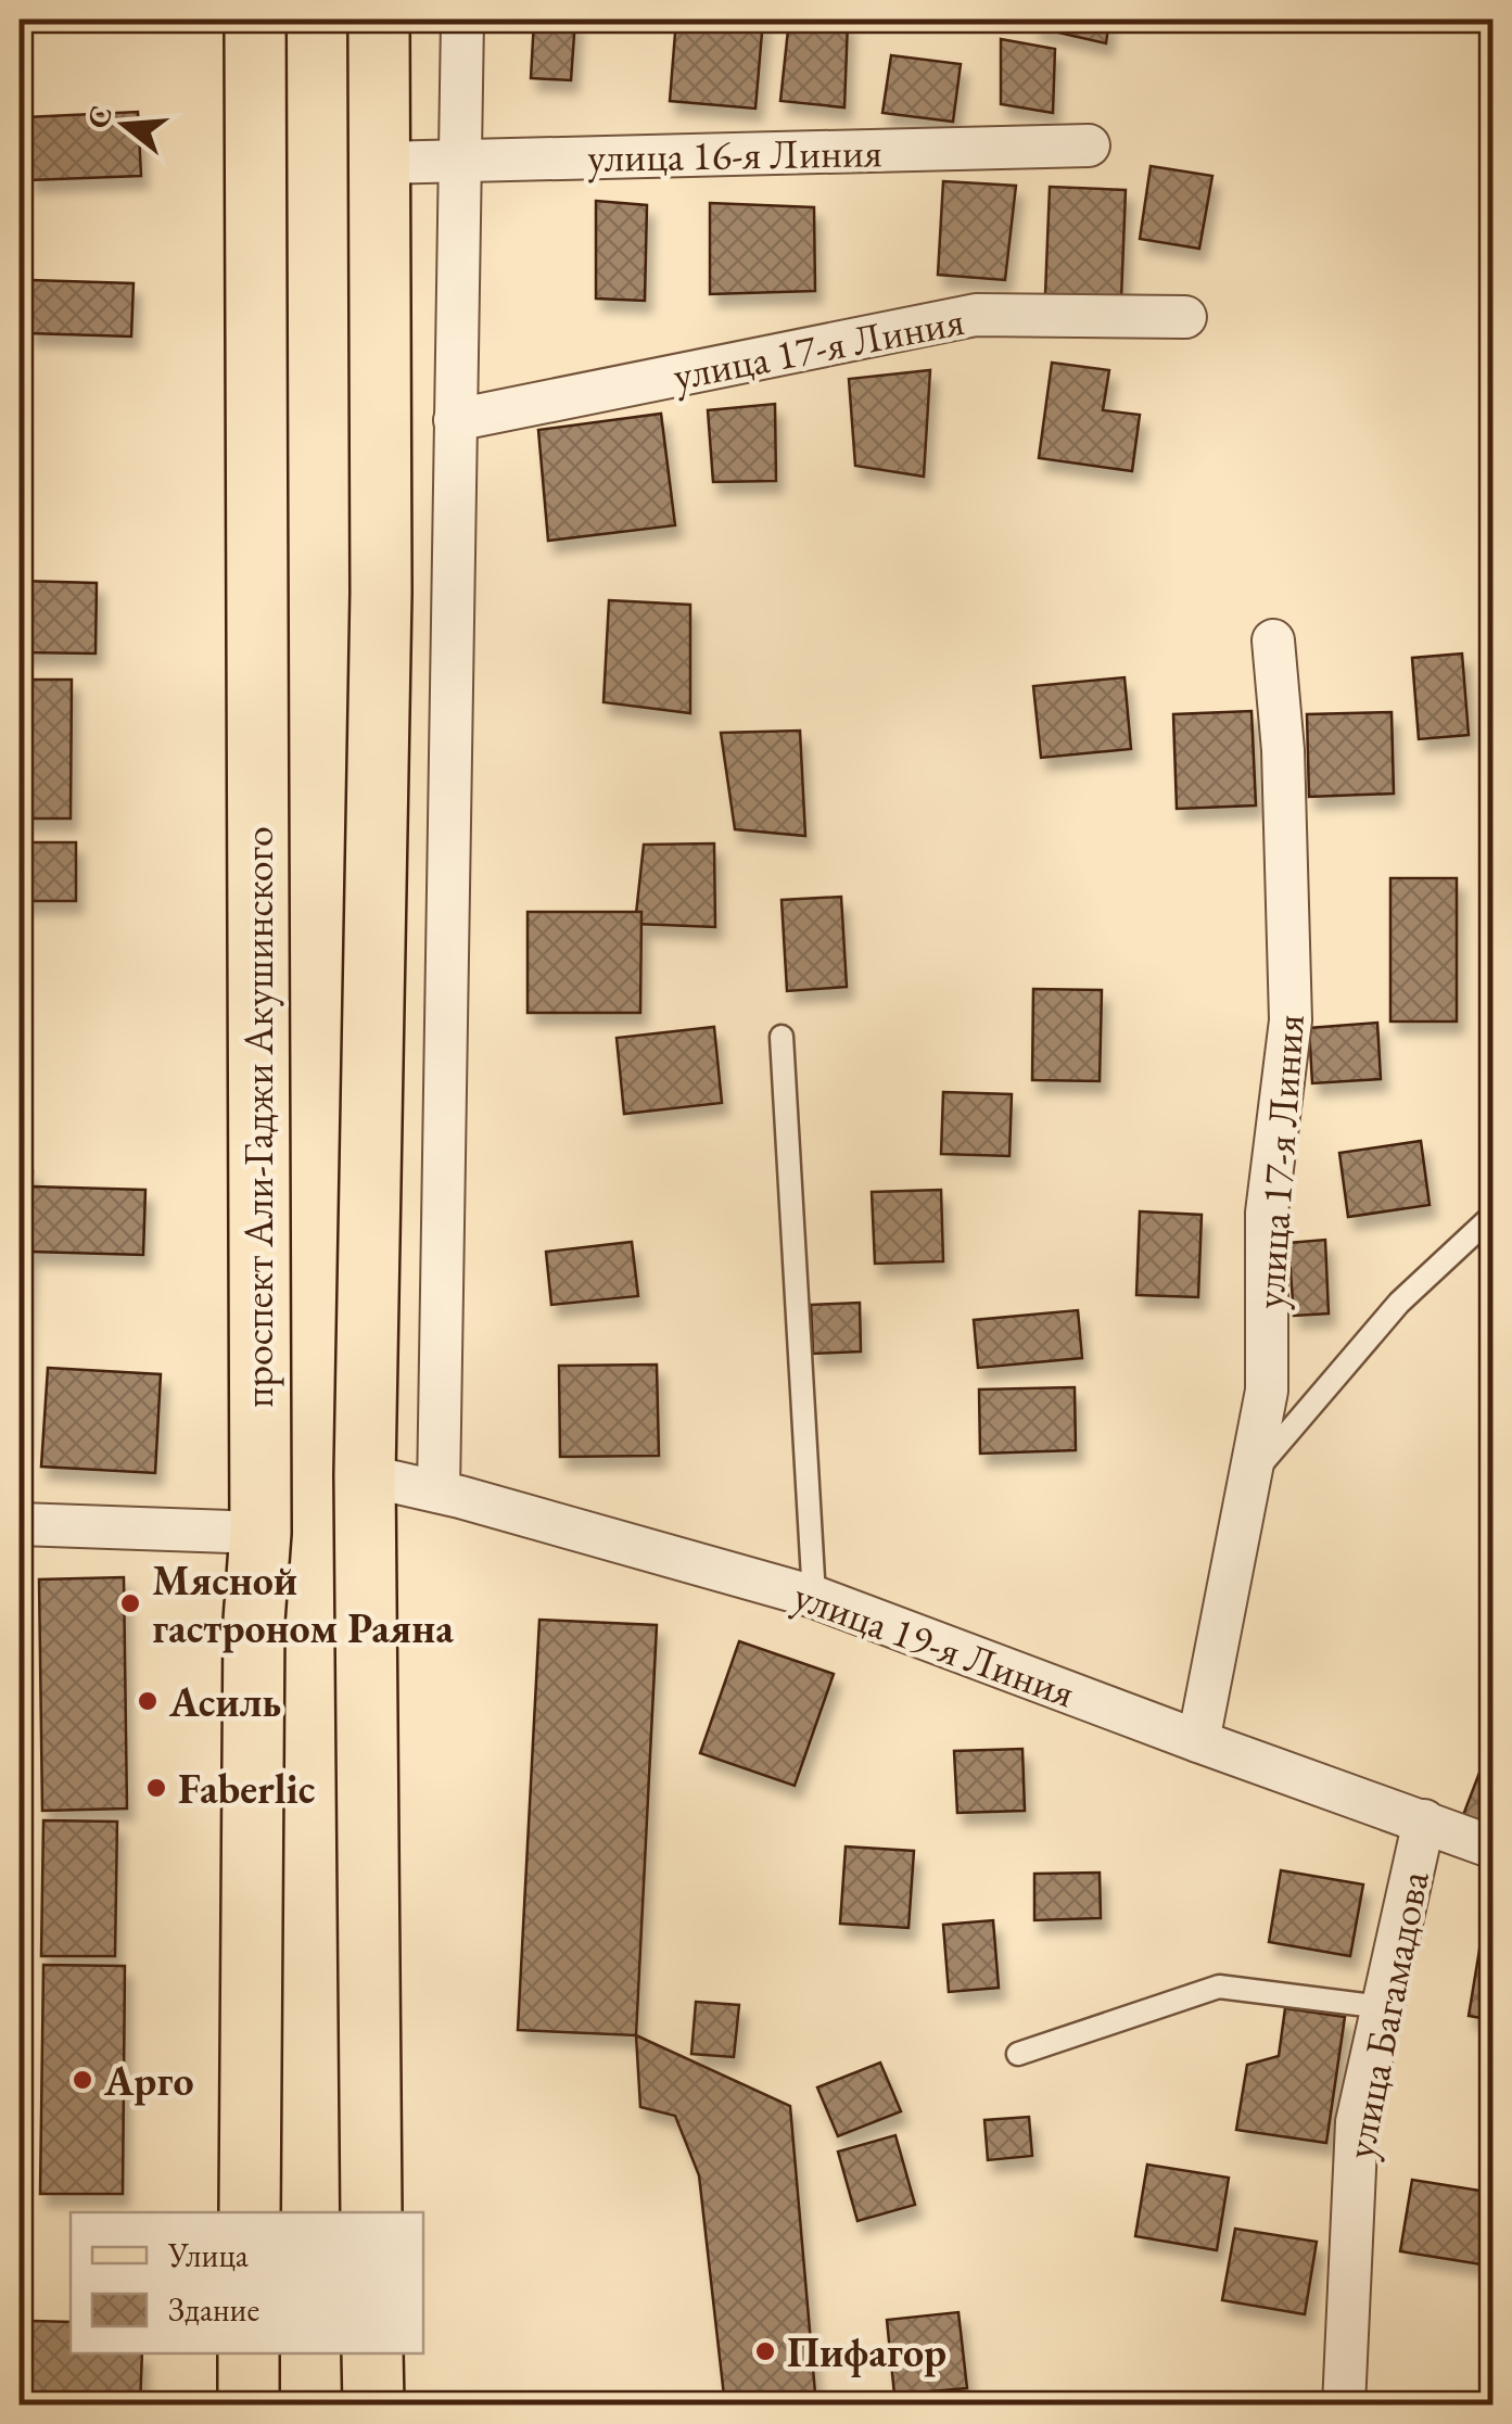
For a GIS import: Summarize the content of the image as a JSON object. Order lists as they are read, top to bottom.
{
  "streets": {
    "main road": ["проспект Али-Гаджи Акушинского"],
    "street": [
      "улица 16-я Линия",
      "улица 17-я Линия",
      "улица 19-я Линия",
      "улица Багамадова"
    ]
  },
  "crossings": [
    ["улица 17-я Линия", "улица 19-я Линия"],
    ["улица 19-я Линия", "улица Багамадова"]
  ],
  "places": [
    "Мясной гастроном Раяна",
    "Асиль",
    "Faberlic",
    "Арго",
    "Пифагор"
  ],
  "legend": ["Улица", "Здание"],
  "north": "left"
}
